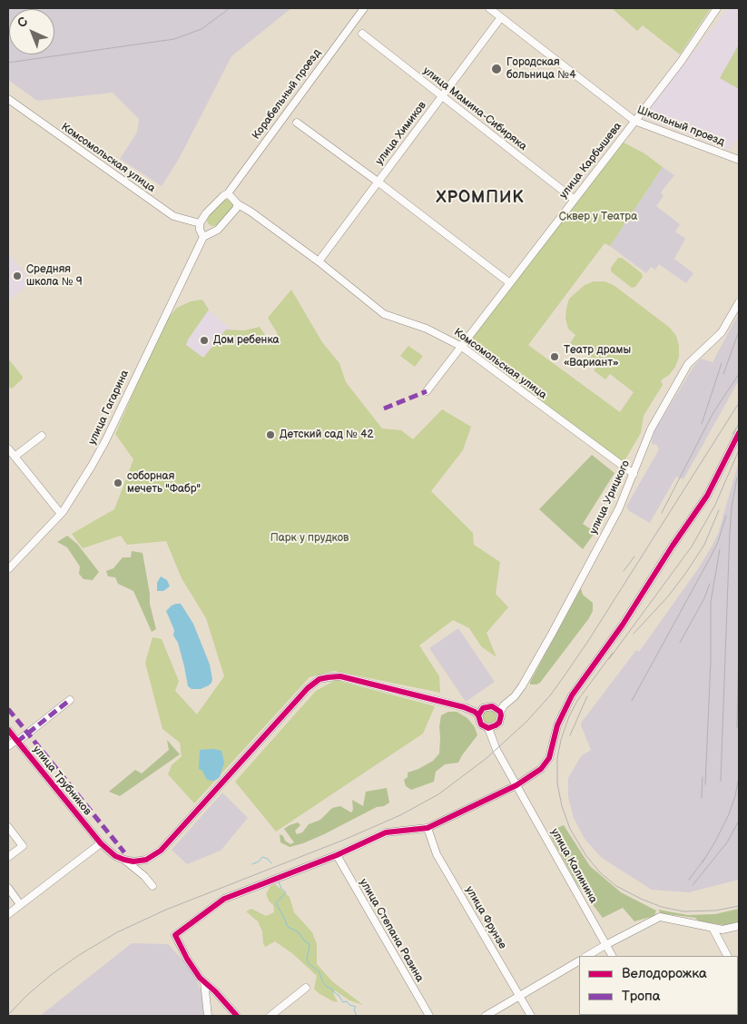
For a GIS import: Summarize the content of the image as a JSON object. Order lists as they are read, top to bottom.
{
  "streets": {
    "street": [
      "Корабельный проезд",
      "улица Мамина-Сибиряка",
      "Школьный проезд",
      "улица Химиков",
      "Комсомольская улица",
      "улица Карбышева",
      "улица Гагарина",
      "улица Урицкого",
      "улица Трубников",
      "улица Калинина",
      "улица Фрунзе",
      "улица Степана Разина"
    ]
  },
  "crossings": [
    ["Корабельный проезд", "Комсомольская улица"],
    ["улица Мамина-Сибиряка", "улица Химиков"],
    ["улица Мамина-Сибиряка", "улица Карбышева"],
    ["Школьный проезд", "улица Химиков"],
    ["Школьный проезд", "улица Карбышева"],
    ["улица Химиков", "Комсомольская улица"],
    ["Комсомольская улица", "улица Карбышева"],
    ["Комсомольская улица", "улица Урицкого"],
    ["улица Урицкого", "улица Калинина"]
  ],
  "districts": ["ХРОМПИК"],
  "parks": ["Сквер у Театра", "Парк у прудков"],
  "places": [
    "Городская больница №4",
    "Средняя школа № 9",
    "Дом ребенка",
    "Театр драмы «Вариант»",
    "Детский сад № 42",
    "соборная мечеть \"Фабр\""
  ],
  "legend": ["Велодорожка", "Тропа"],
  "north": "top left"
}
